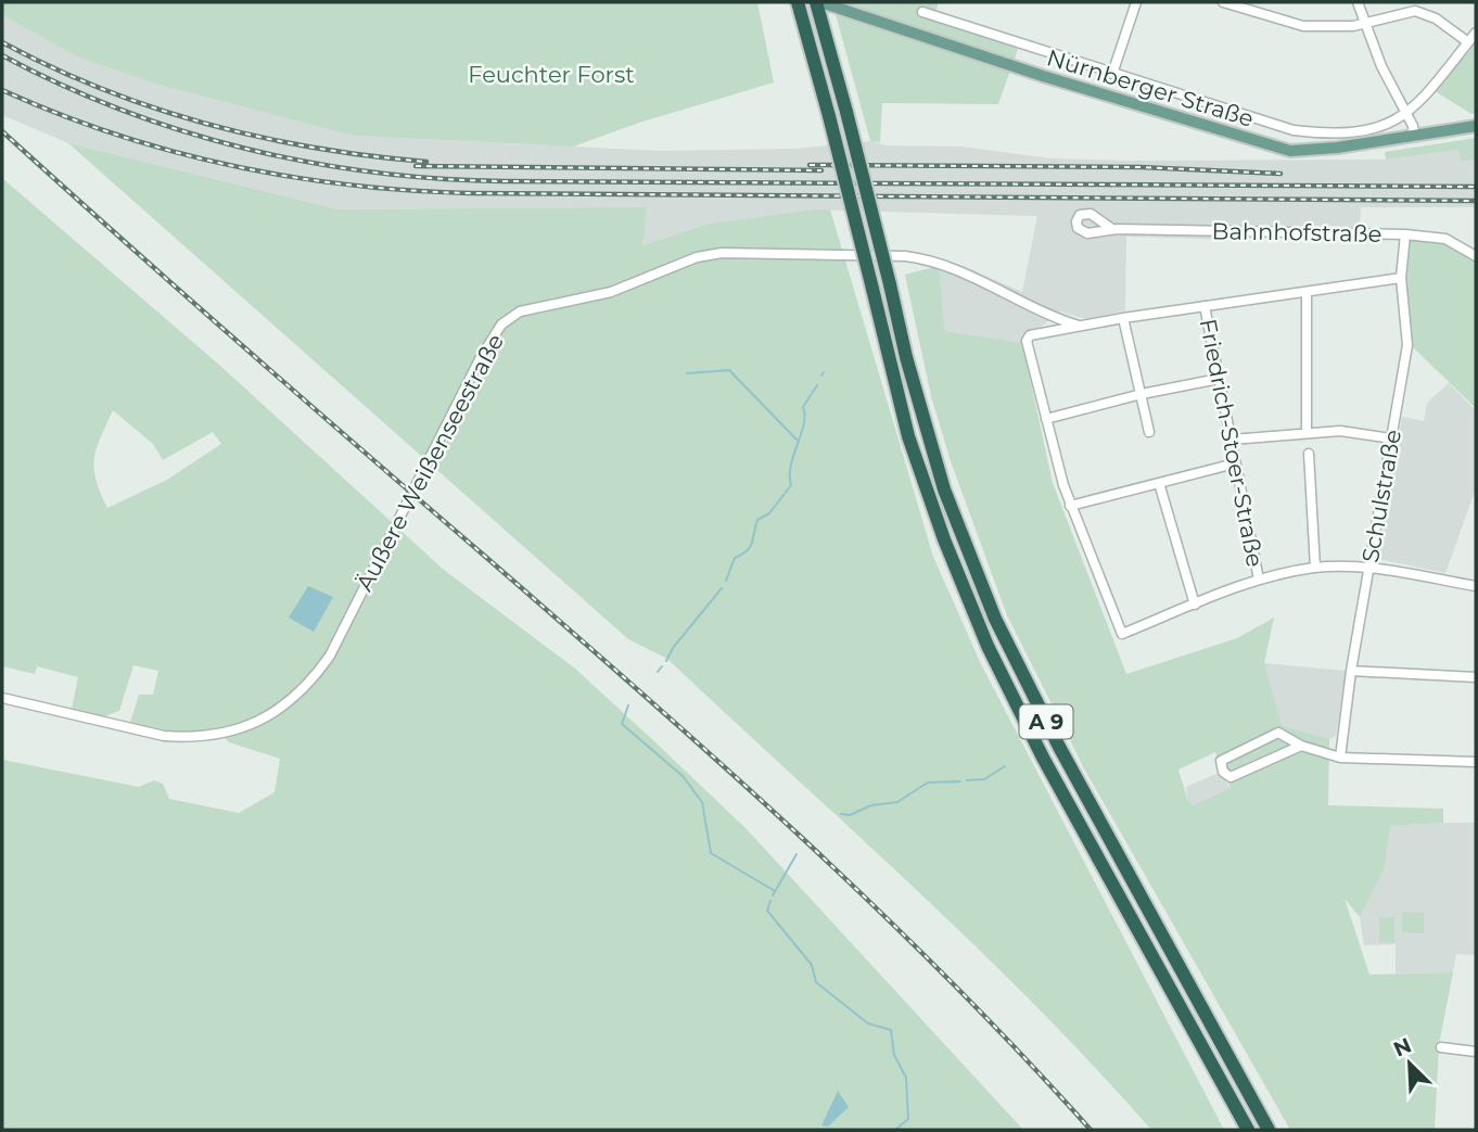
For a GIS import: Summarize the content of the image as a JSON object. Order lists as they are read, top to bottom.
{
  "streets": {
    "highway": ["A 9"],
    "main road": ["Nürnberger Straße"],
    "street": [
      "Bahnhofstraße",
      "Friedrich-Stoer-Straße",
      "Äußere Weißenseestraße",
      "Schulstraße"
    ]
  },
  "crossings": [
    ["Nürnberger Straße", "A 9"],
    ["Bahnhofstraße", "Schulstraße"]
  ],
  "parks": ["Feuchter Forst"],
  "north": "top left"
}
